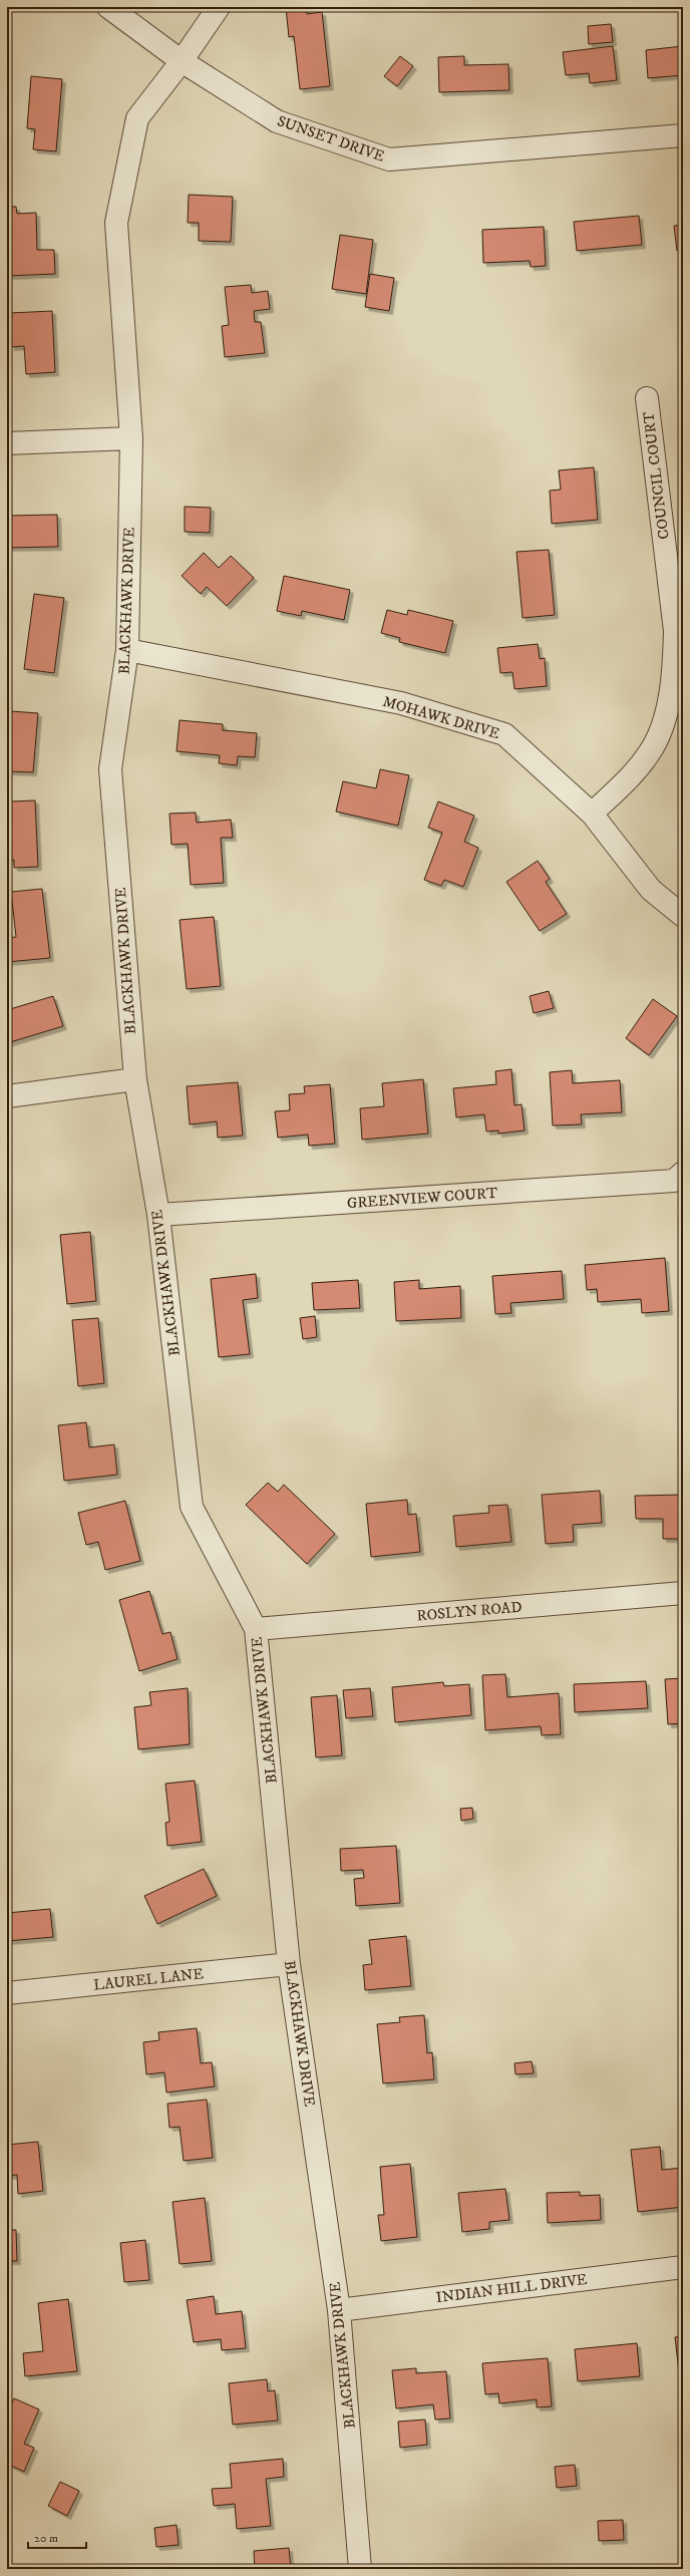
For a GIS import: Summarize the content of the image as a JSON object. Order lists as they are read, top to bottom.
{
  "streets": {
    "street": [
      "SUNSET DRIVE",
      "COUNCIL COURT",
      "BLACKHAWK DRIVE",
      "MOHAWK DRIVE",
      "GREENVIEW COURT",
      "ROSLYN ROAD",
      "LAUREL LANE",
      "INDIAN HILL DRIVE"
    ]
  },
  "crossings": [
    ["SUNSET DRIVE", "BLACKHAWK DRIVE"],
    ["COUNCIL COURT", "MOHAWK DRIVE"],
    ["BLACKHAWK DRIVE", "MOHAWK DRIVE"],
    ["BLACKHAWK DRIVE", "GREENVIEW COURT"],
    ["BLACKHAWK DRIVE", "ROSLYN ROAD"],
    ["BLACKHAWK DRIVE", "LAUREL LANE"],
    ["BLACKHAWK DRIVE", "INDIAN HILL DRIVE"]
  ],
  "scale_bar": "20 m"
}
